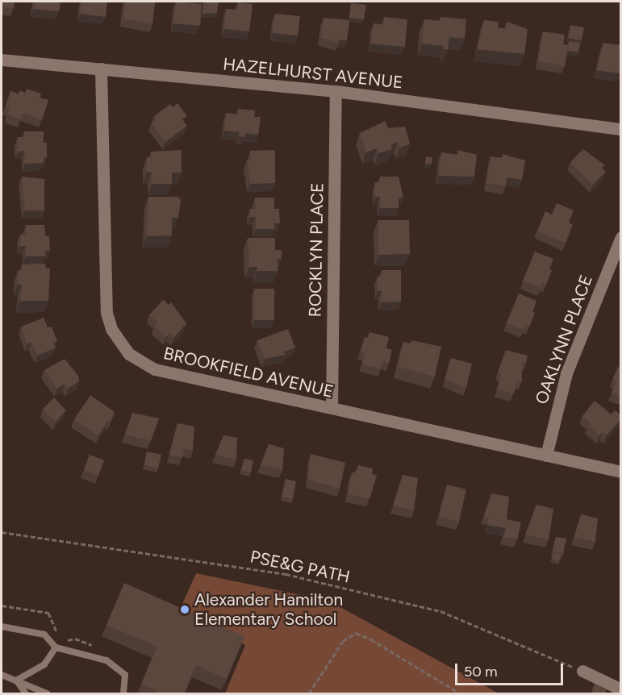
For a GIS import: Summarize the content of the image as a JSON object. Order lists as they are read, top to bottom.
{
  "streets": {
    "street": [
      "HAZELHURST AVENUE",
      "ROCKLYN PLACE",
      "OAKLYNN PLACE",
      "BROOKFIELD AVENUE"
    ],
    "path": ["PSE&G PATH"]
  },
  "crossings": [
    ["HAZELHURST AVENUE", "ROCKLYN PLACE"],
    ["HAZELHURST AVENUE", "BROOKFIELD AVENUE"],
    ["ROCKLYN PLACE", "BROOKFIELD AVENUE"],
    ["OAKLYNN PLACE", "BROOKFIELD AVENUE"]
  ],
  "places": ["Alexander Hamilton Elementary School"],
  "scale_bar": "50 m"
}
